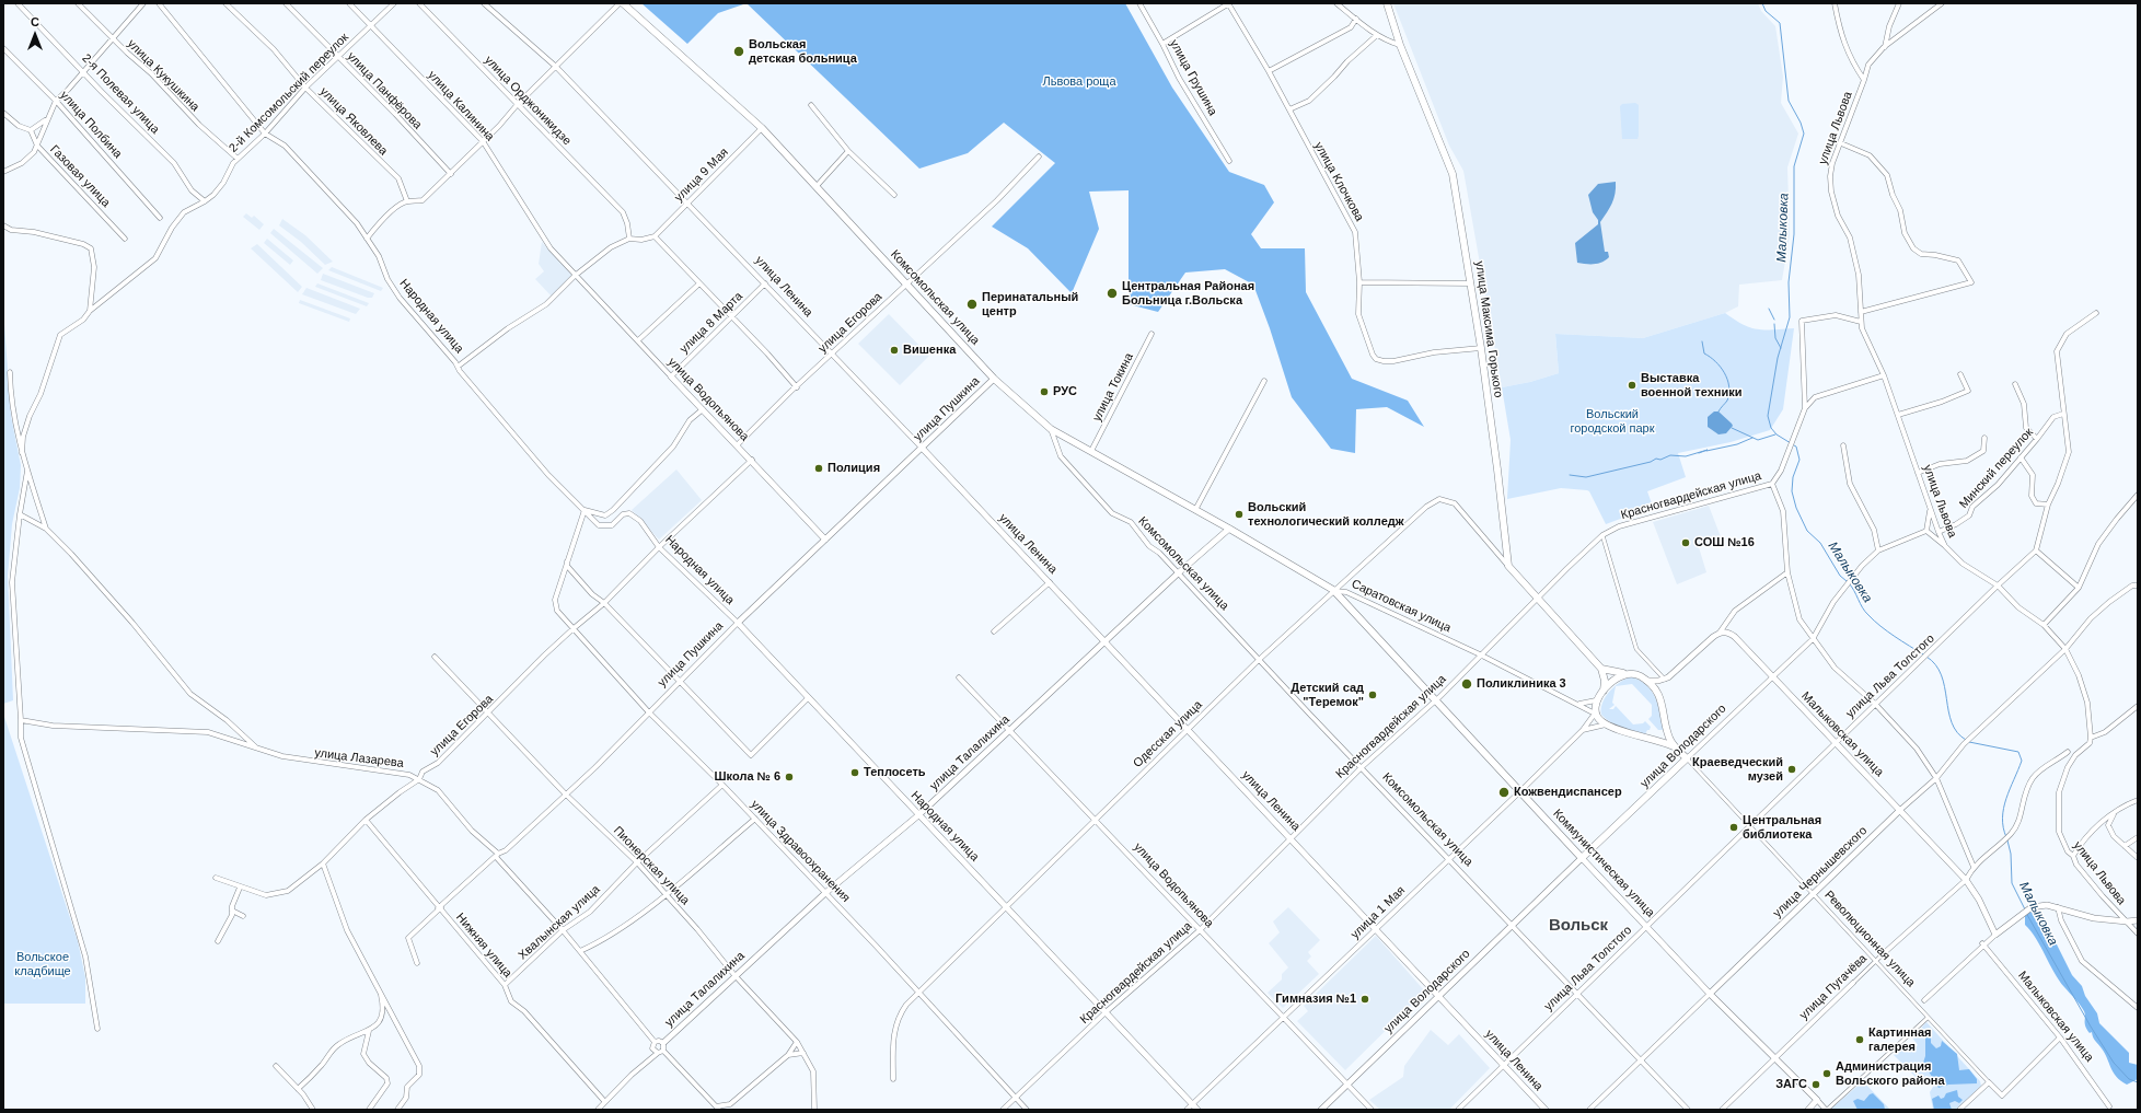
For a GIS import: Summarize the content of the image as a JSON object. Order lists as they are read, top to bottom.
{
  "streets": {
    "main road": [
      "Комсомольская улица",
      "улица Максима Горького",
      "Саратовская улица",
      "улица Володарского",
      "Коммунистическая улица"
    ],
    "street": [
      "улица Кукушкина",
      "улица Грушина",
      "улица Панфёрова",
      "2-й Комсомольский переулок",
      "2-я Полевая улица",
      "улица Орджоникидзе",
      "улица Калинина",
      "улица Яковлева",
      "улица Полбина",
      "улица Львова",
      "улица 9 Мая",
      "Газовая улица",
      "улица Клочкова",
      "улица Ленина",
      "Народная улица",
      "улица 8 Марта",
      "улица Егорова",
      "улица Токина",
      "улица Водопьянова",
      "улица Пушкина",
      "Минский переулок",
      "Красногвардейская улица",
      "улица Льва Толстого",
      "Одесская улица",
      "Малыковская улица",
      "улица Талалихина",
      "улица Лазарева",
      "улица Здравоохранения",
      "Пионерская улица",
      "улица Чернышевского",
      "улица 1 Мая",
      "Хвалынская улица",
      "Революционная улица",
      "Нижняя улица",
      "улица Пугачёва"
    ]
  },
  "crossings": [
    ["улица Кукушкина", "2-й Комсомольский переулок"],
    ["улица Панфёрова", "2-й Комсомольский переулок"],
    ["2-й Комсомольский переулок", "2-я Полевая улица"],
    ["2-й Комсомольский переулок", "улица Калинина"],
    ["2-й Комсомольский переулок", "улица Яковлева"],
    ["2-й Комсомольский переулок", "Народная улица"],
    ["улица Калинина", "улица Водопьянова"],
    ["улица Львова", "Минский переулок"],
    ["улица Львова", "улица Льва Толстого"],
    ["улица Львова", "улица Чернышевского"],
    ["улица 9 Мая", "улица Ленина"],
    ["улица 9 Мая", "Комсомольская улица"],
    ["улица Клочкова", "улица Максима Горького"],
    ["улица Ленина", "улица 8 Марта"],
    ["улица Ленина", "улица Егорова"],
    ["улица Ленина", "улица Пушкина"],
    ["улица Ленина", "Красногвардейская улица"],
    ["улица Ленина", "улица Льва Толстого"],
    ["улица Ленина", "Одесская улица"],
    ["улица Ленина", "улица Володарского"],
    ["улица Ленина", "улица Талалихина"],
    ["улица Ленина", "улица 1 Мая"],
    ["Комсомольская улица", "улица Егорова"],
    ["Комсомольская улица", "улица Пушкина"],
    ["Комсомольская улица", "Красногвардейская улица"],
    ["Комсомольская улица", "Саратовская улица"],
    ["Комсомольская улица", "улица Льва Толстого"],
    ["Комсомольская улица", "Одесская улица"],
    ["Комсомольская улица", "улица Володарского"],
    ["Комсомольская улица", "улица Талалихина"],
    ["Комсомольская улица", "улица Чернышевского"],
    ["Комсомольская улица", "улица 1 Мая"],
    ["Народная улица", "улица Егорова"],
    ["Народная улица", "улица Пушкина"],
    ["Народная улица", "Красногвардейская улица"],
    ["Народная улица", "Одесская улица"],
    ["Народная улица", "улица Талалихина"],
    ["Народная улица", "улица 1 Мая"],
    ["улица 8 Марта", "улица Водопьянова"],
    ["улица Егорова", "улица Водопьянова"],
    ["улица Егорова", "улица Лазарева"],
    ["улица Егорова", "улица Здравоохранения"],
    ["улица Егорова", "Пионерская улица"],
    ["улица Егорова", "Нижняя улица"],
    ["улица Максима Горького", "Одесская улица"],
    ["улица Токина", "Саратовская улица"],
    ["улица Водопьянова", "улица Пушкина"],
    ["улица Водопьянова", "Красногвардейская улица"],
    ["улица Водопьянова", "Одесская улица"],
    ["улица Водопьянова", "улица Володарского"],
    ["улица Водопьянова", "улица Талалихина"],
    ["улица Водопьянова", "улица 1 Мая"],
    ["улица Пушкина", "улица Лазарева"],
    ["улица Пушкина", "улица Здравоохранения"],
    ["улица Пушкина", "Пионерская улица"],
    ["улица Пушкина", "Нижняя улица"],
    ["Красногвардейская улица", "Саратовская улица"],
    ["Красногвардейская улица", "улица Здравоохранения"],
    ["Красногвардейская улица", "Коммунистическая улица"],
    ["Саратовская улица", "Одесская улица"],
    ["Саратовская улица", "улица Талалихина"],
    ["Саратовская улица", "Коммунистическая улица"],
    ["Саратовская улица", "улица 1 Мая"],
    ["улица Льва Толстого", "Малыковская улица"],
    ["улица Льва Толстого", "Коммунистическая улица"],
    ["улица Льва Толстого", "Революционная улица"],
    ["Одесская улица", "улица Здравоохранения"],
    ["Одесская улица", "Коммунистическая улица"],
    ["Малыковская улица", "улица Володарского"],
    ["Малыковская улица", "улица Чернышевского"],
    ["Малыковская улица", "Революционная улица"],
    ["Малыковская улица", "улица Пугачёва"],
    ["улица Володарского", "Коммунистическая улица"],
    ["улица Володарского", "Революционная улица"],
    ["улица Талалихина", "улица Здравоохранения"],
    ["улица Талалихина", "Пионерская улица"],
    ["улица Лазарева", "Хвалынская улица"],
    ["улица Здравоохранения", "Хвалынская улица"],
    ["Коммунистическая улица", "улица Чернышевского"],
    ["Коммунистическая улица", "улица 1 Мая"],
    ["Коммунистическая улица", "улица Пугачёва"],
    ["Пионерская улица", "Хвалынская улица"],
    ["улица Чернышевского", "Революционная улица"],
    ["Хвалынская улица", "Нижняя улица"],
    ["Революционная улица", "улица Пугачёва"]
  ],
  "districts": ["Вольск"],
  "water": ["Малыковка"],
  "parks": ["Львова роща", "Вольский городской парк", "Вольское кладбище"],
  "places": [
    "Вольская детская больница",
    "Центральная Районая Больница г.Вольска",
    "Перинатальный центр",
    "Вишенка",
    "Выставка военной техники",
    "РУС",
    "Полиция",
    "Вольский технологический колледж",
    "СОШ №16",
    "Поликлиника 3",
    "Детский сад \"Теремок\"",
    "Краеведческий музей",
    "Теплосеть",
    "Школа № 6",
    "Кожвендиспансер",
    "Центральная библиотека",
    "Гимназия №1",
    "Картинная галерея",
    "Администрация Вольского района",
    "ЗАГС"
  ],
  "north": "top"
}
